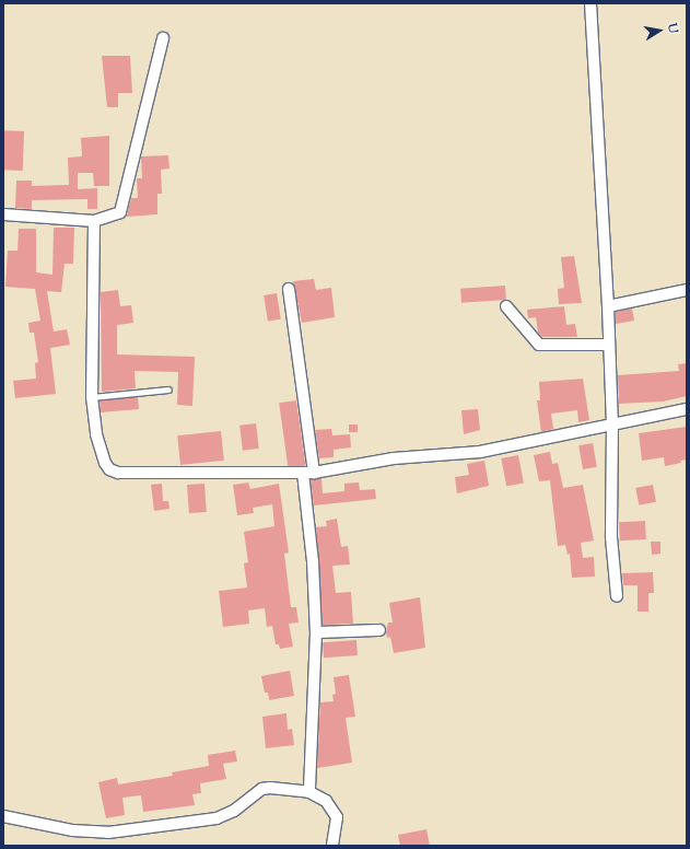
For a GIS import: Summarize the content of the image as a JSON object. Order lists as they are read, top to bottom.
{
  "north": "right"
}
